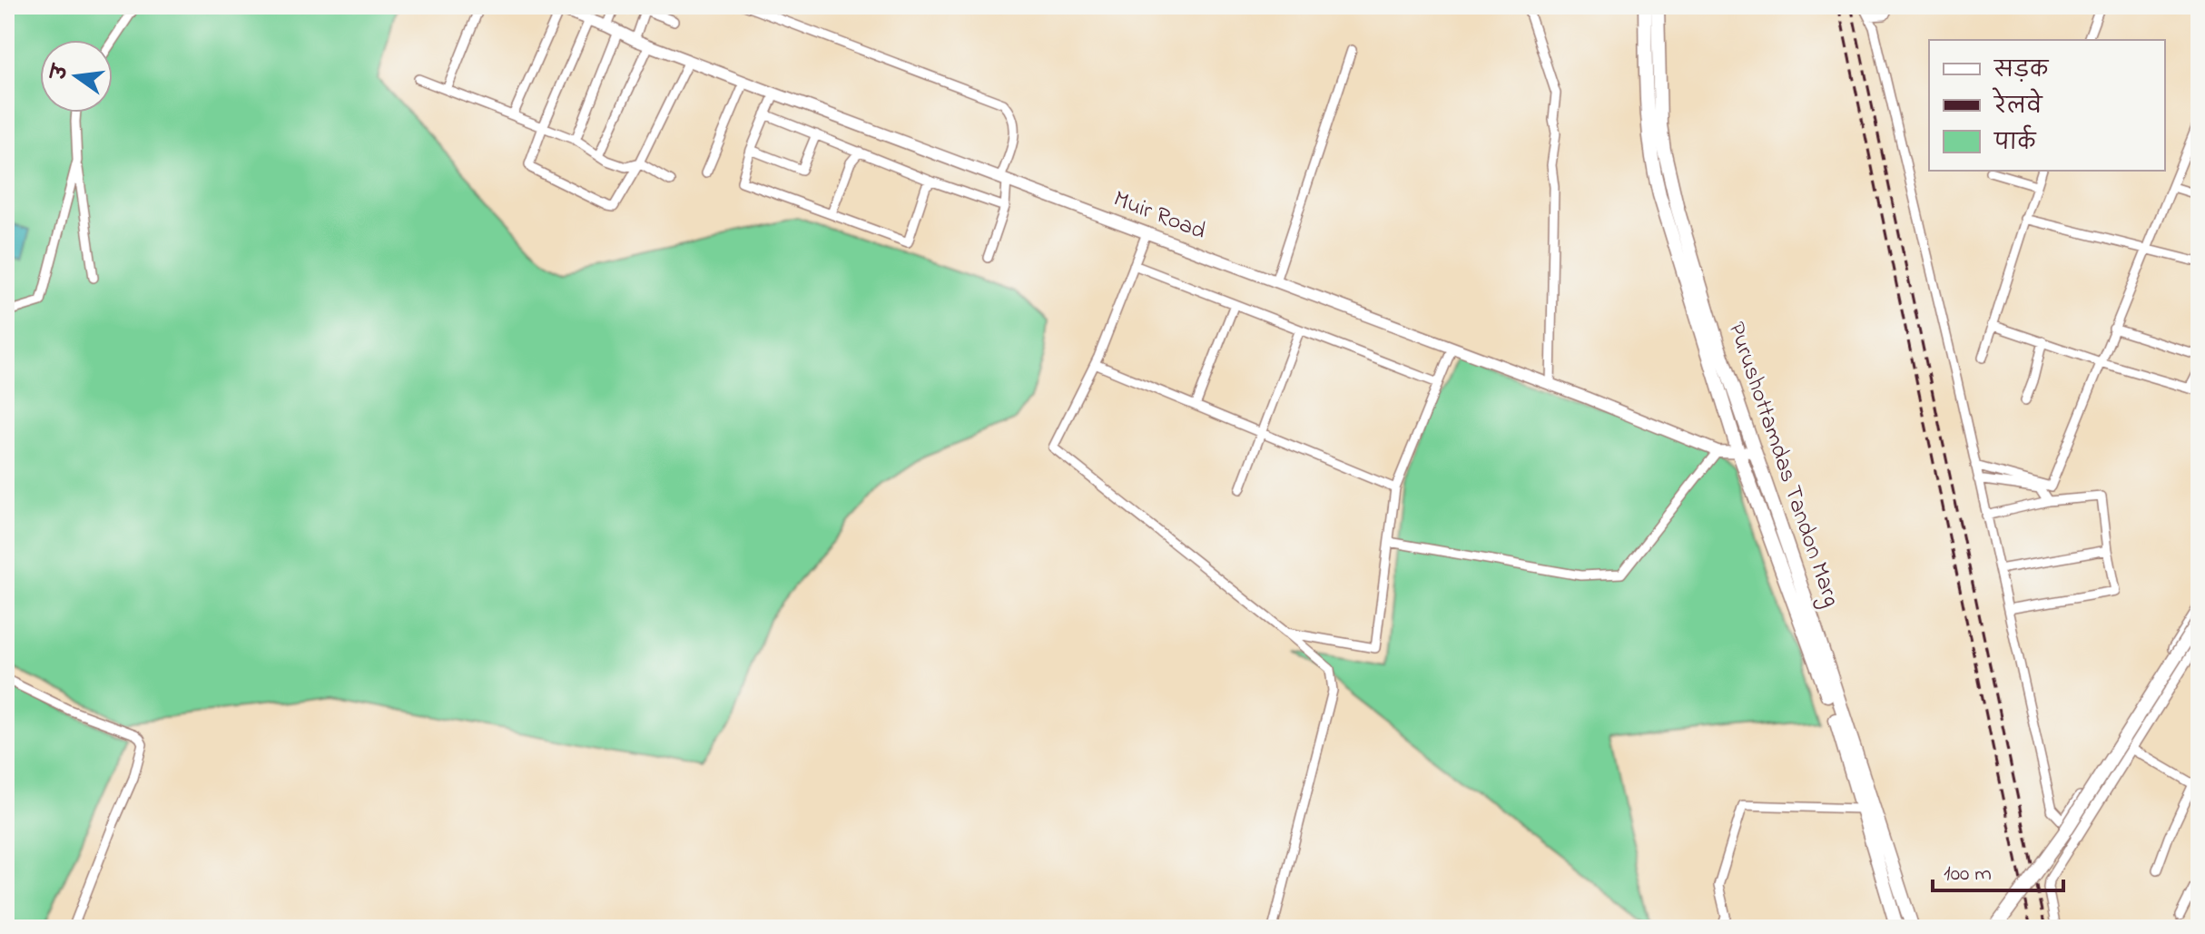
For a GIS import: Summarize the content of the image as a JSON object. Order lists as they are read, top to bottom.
{
  "streets": {
    "main road": ["Muir Road", "Purushottamdas Tandon Marg"]
  },
  "crossings": [
    ["Muir Road", "Purushottamdas Tandon Marg"]
  ],
  "legend": ["सड़क", "रेलवे", "पार्क"],
  "scale_bar": "100 m",
  "north": "left"
}
